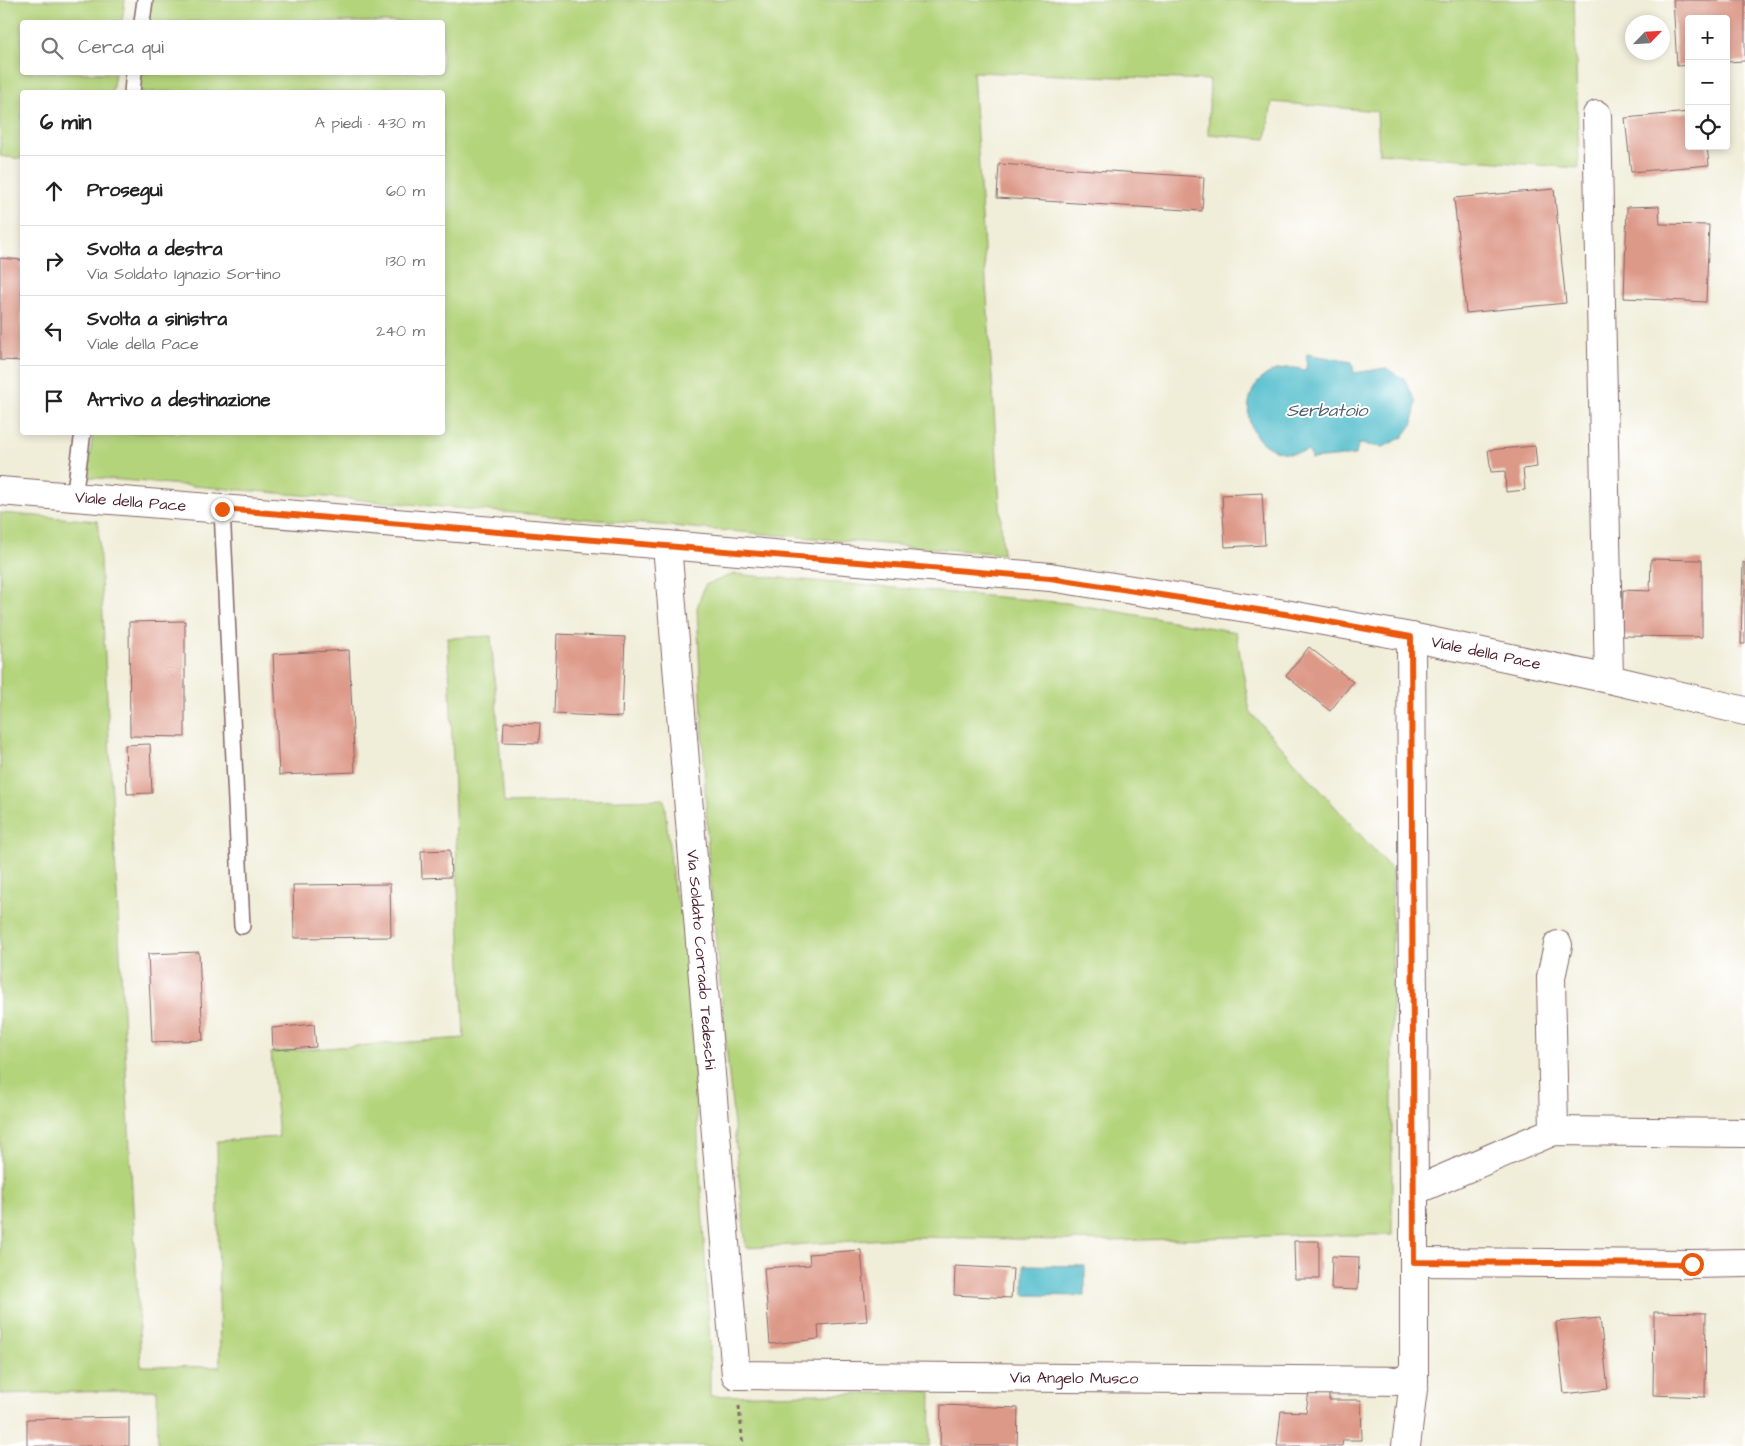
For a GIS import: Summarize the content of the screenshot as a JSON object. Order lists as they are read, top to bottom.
{
  "streets": {
    "street": ["Viale della Pace", "Via Soldato Corrado Tedeschi", "Via Angelo Musco"]
  },
  "crossings": [
    ["Viale della Pace", "Via Soldato Corrado Tedeschi"],
    ["Via Soldato Corrado Tedeschi", "Via Angelo Musco"]
  ],
  "water": ["Serbatoio"],
  "north": "top right",
  "page": {
    "map_buttons": ["+", "−"],
    "search": "Cerca qui",
    "heading": ["6 min", "A piedi · 430 m"],
    "list": [
      ["Prosegui", "60 m"],
      ["Svolta a destra", "Via Soldato Ignazio Sortino", "130 m"],
      ["Svolta a sinistra", "Viale della Pace", "240 m"],
      "Arrivo a destinazione"
    ]
  }
}
